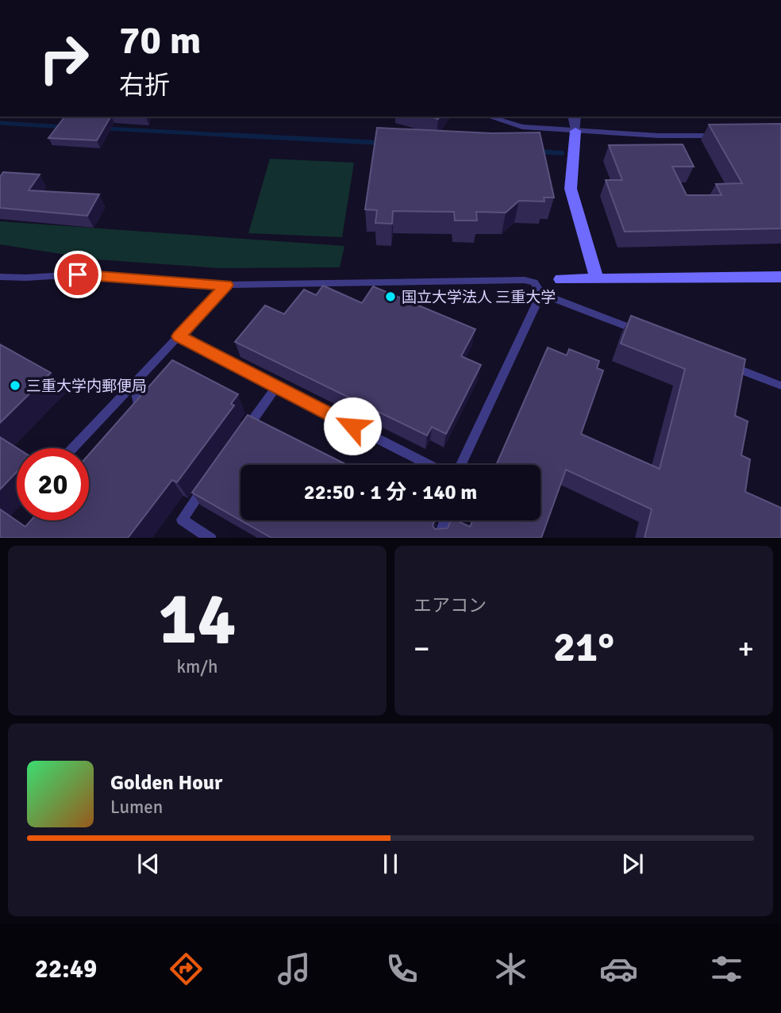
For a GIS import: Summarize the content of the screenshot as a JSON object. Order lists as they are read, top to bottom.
{
  "places": ["国立大学法人 三重大学", "三重大学内郵便局"],
  "page": {
    "turn": ["70 m", "右折"],
    "limit": "20",
    "trip": "22:50 · 1 分 · 140 m",
    "tile": [
      ["14", "km/h"],
      "エアコン"
    ],
    "heat": ["−", "21°", "+"],
    "song": ["Golden Hour", "Lumen"],
    "tabs": "22:49"
  }
}
